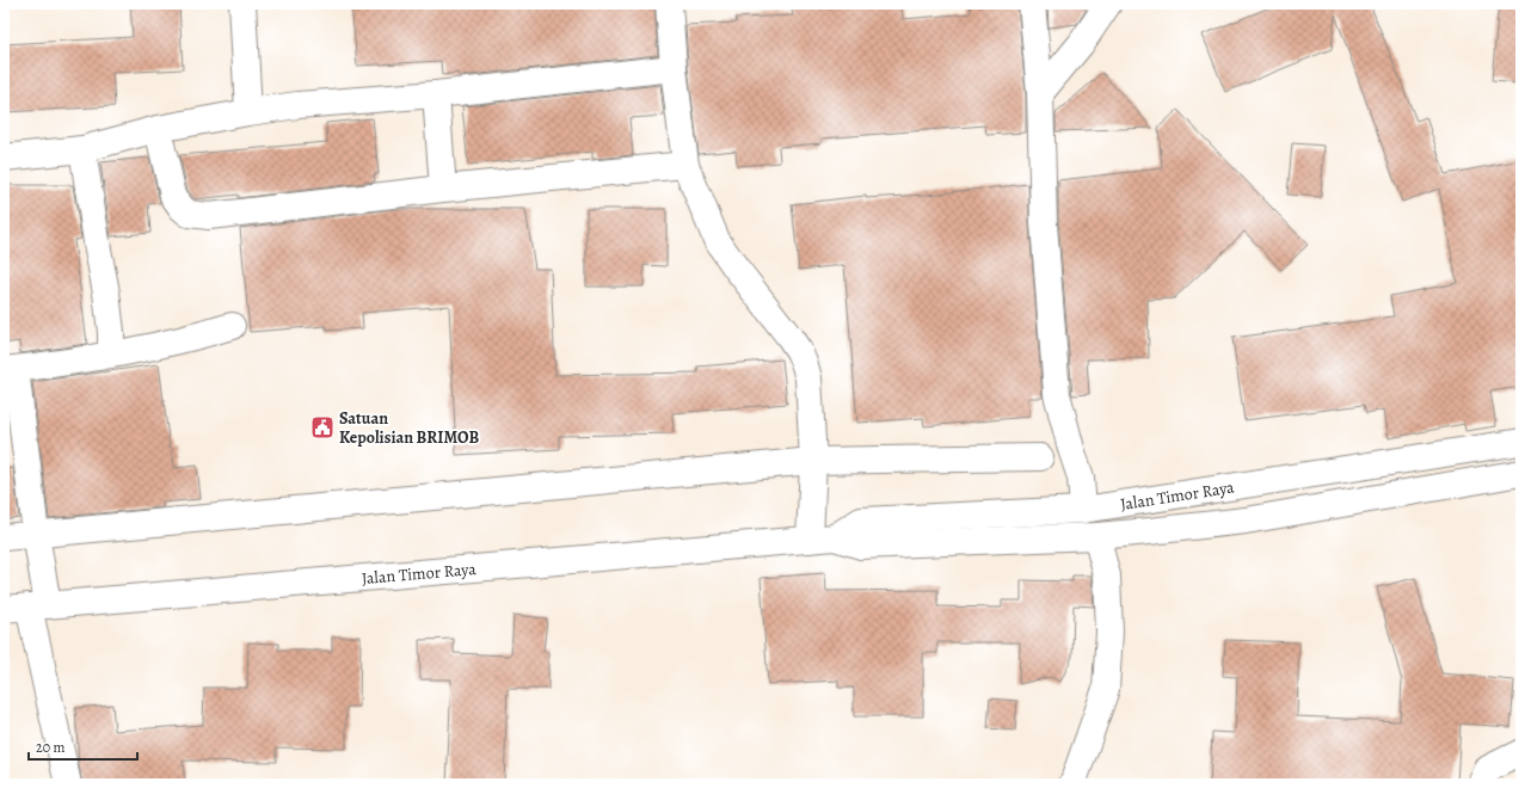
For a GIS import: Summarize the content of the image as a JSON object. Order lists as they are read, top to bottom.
{
  "streets": {
    "main road": ["Jalan Timor Raya"]
  },
  "places": {
    "public building": ["Satuan Kepolisian BRIMOB"]
  },
  "scale_bar": "20 m"
}
